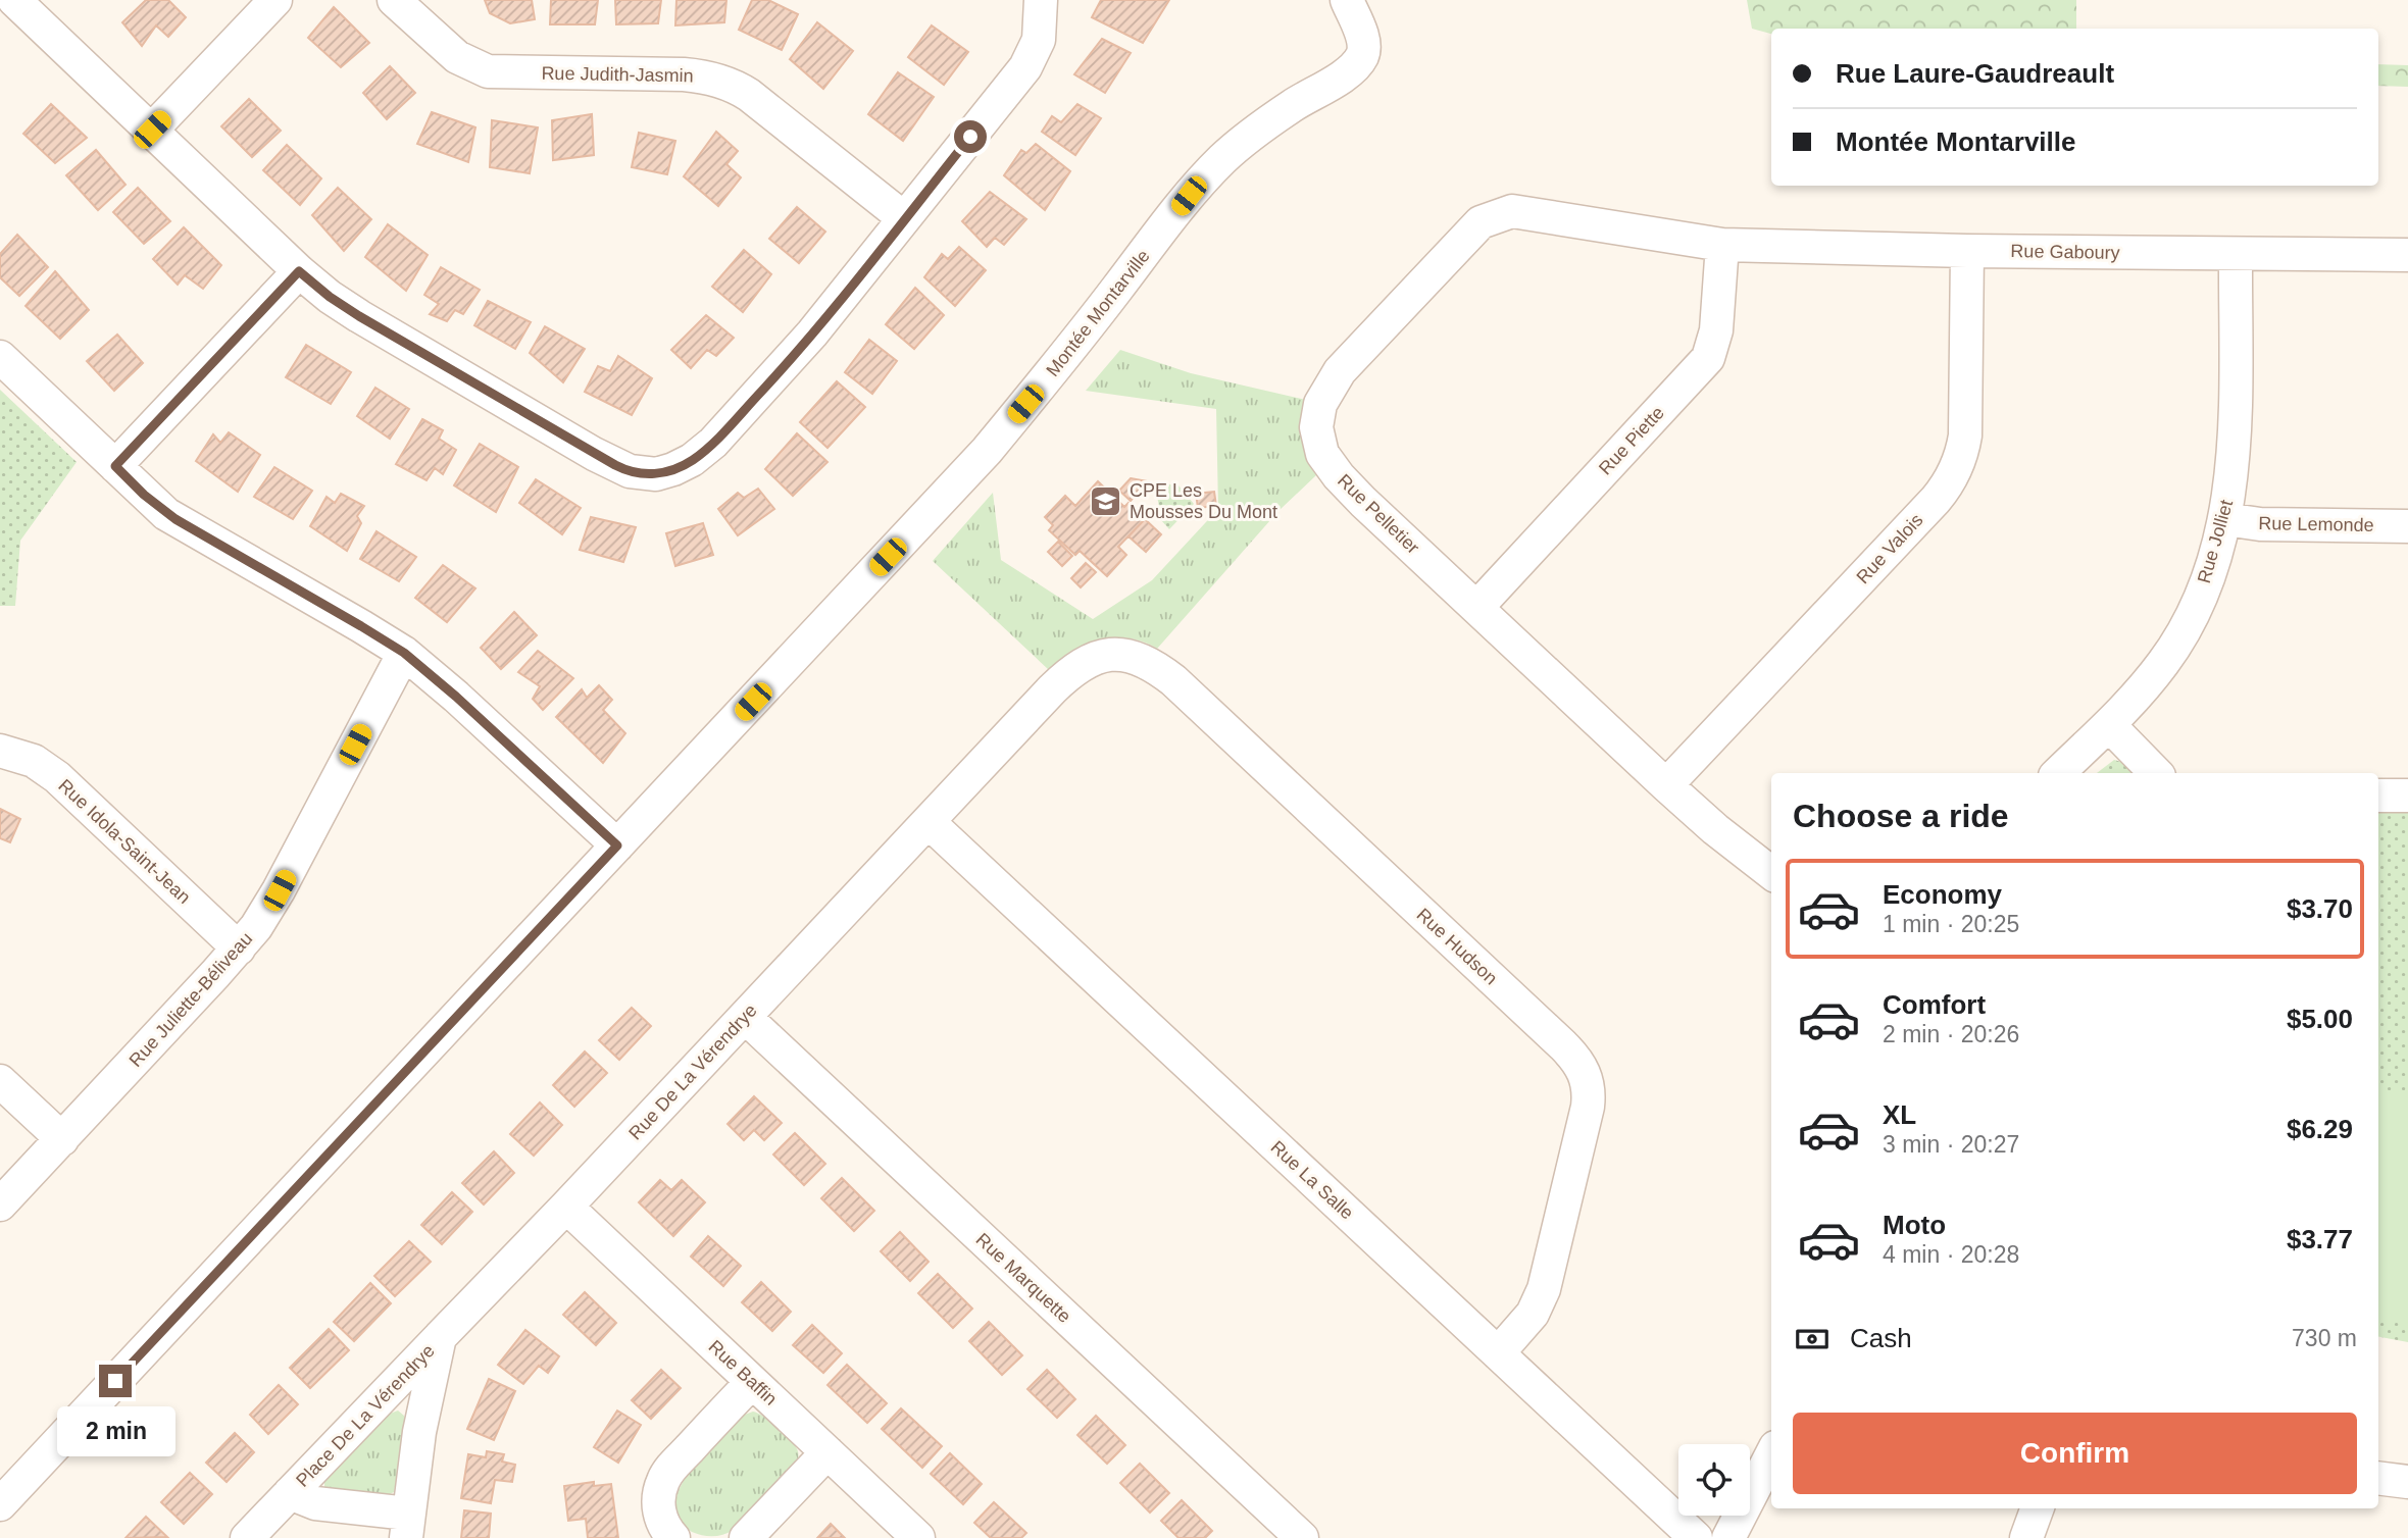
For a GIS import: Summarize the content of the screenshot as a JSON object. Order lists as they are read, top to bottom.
{
  "streets": {
    "street": [
      "Rue Judith-Jasmin",
      "Rue Gaboury",
      "Montée Montarville",
      "Rue Piette",
      "Rue Pelletier",
      "Rue Lemonde",
      "Rue Jolliet",
      "Rue Valois",
      "Rue Idola-Saint-Jean",
      "Rue Hudson",
      "Rue Juliette-Béliveau",
      "Rue De La Vérendrye",
      "Rue La Salle",
      "Rue Marquette",
      "Rue Baffin",
      "Place De La Vérendrye"
    ]
  },
  "crossings": [
    ["Rue Gaboury", "Rue Piette"],
    ["Rue Gaboury", "Rue Pelletier"],
    ["Rue Gaboury", "Rue Jolliet"],
    ["Rue Gaboury", "Rue Valois"],
    ["Rue Piette", "Rue Pelletier"],
    ["Rue Pelletier", "Rue Valois"],
    ["Rue Lemonde", "Rue Jolliet"],
    ["Rue Idola-Saint-Jean", "Rue Juliette-Béliveau"],
    ["Rue Hudson", "Rue De La Vérendrye"],
    ["Rue Hudson", "Rue La Salle"],
    ["Rue De La Vérendrye", "Rue La Salle"],
    ["Rue De La Vérendrye", "Rue Marquette"],
    ["Rue De La Vérendrye", "Rue Baffin"],
    ["Rue De La Vérendrye", "Place De La Vérendrye"]
  ],
  "places": {
    "school or university": ["CPE Les Mousses Du Mont"]
  },
  "page": {
    "banner": ["Rue Laure-Gaudreault", "Montée Montarville"],
    "heading": "Choose a ride",
    "list": [
      {
        "name": "Economy",
        "note": "1 min · 20:25",
        "value": "$3.70"
      },
      {
        "name": "Comfort",
        "note": "2 min · 20:26",
        "value": "$5.00"
      },
      {
        "name": "XL",
        "note": "3 min · 20:27",
        "value": "$6.29"
      },
      {
        "name": "Moto",
        "note": "4 min · 20:28",
        "value": "$3.77"
      }
    ],
    "pay": ["Cash", "730 m"],
    "buttons": "Confirm",
    "bubble": "2 min"
  }
}
